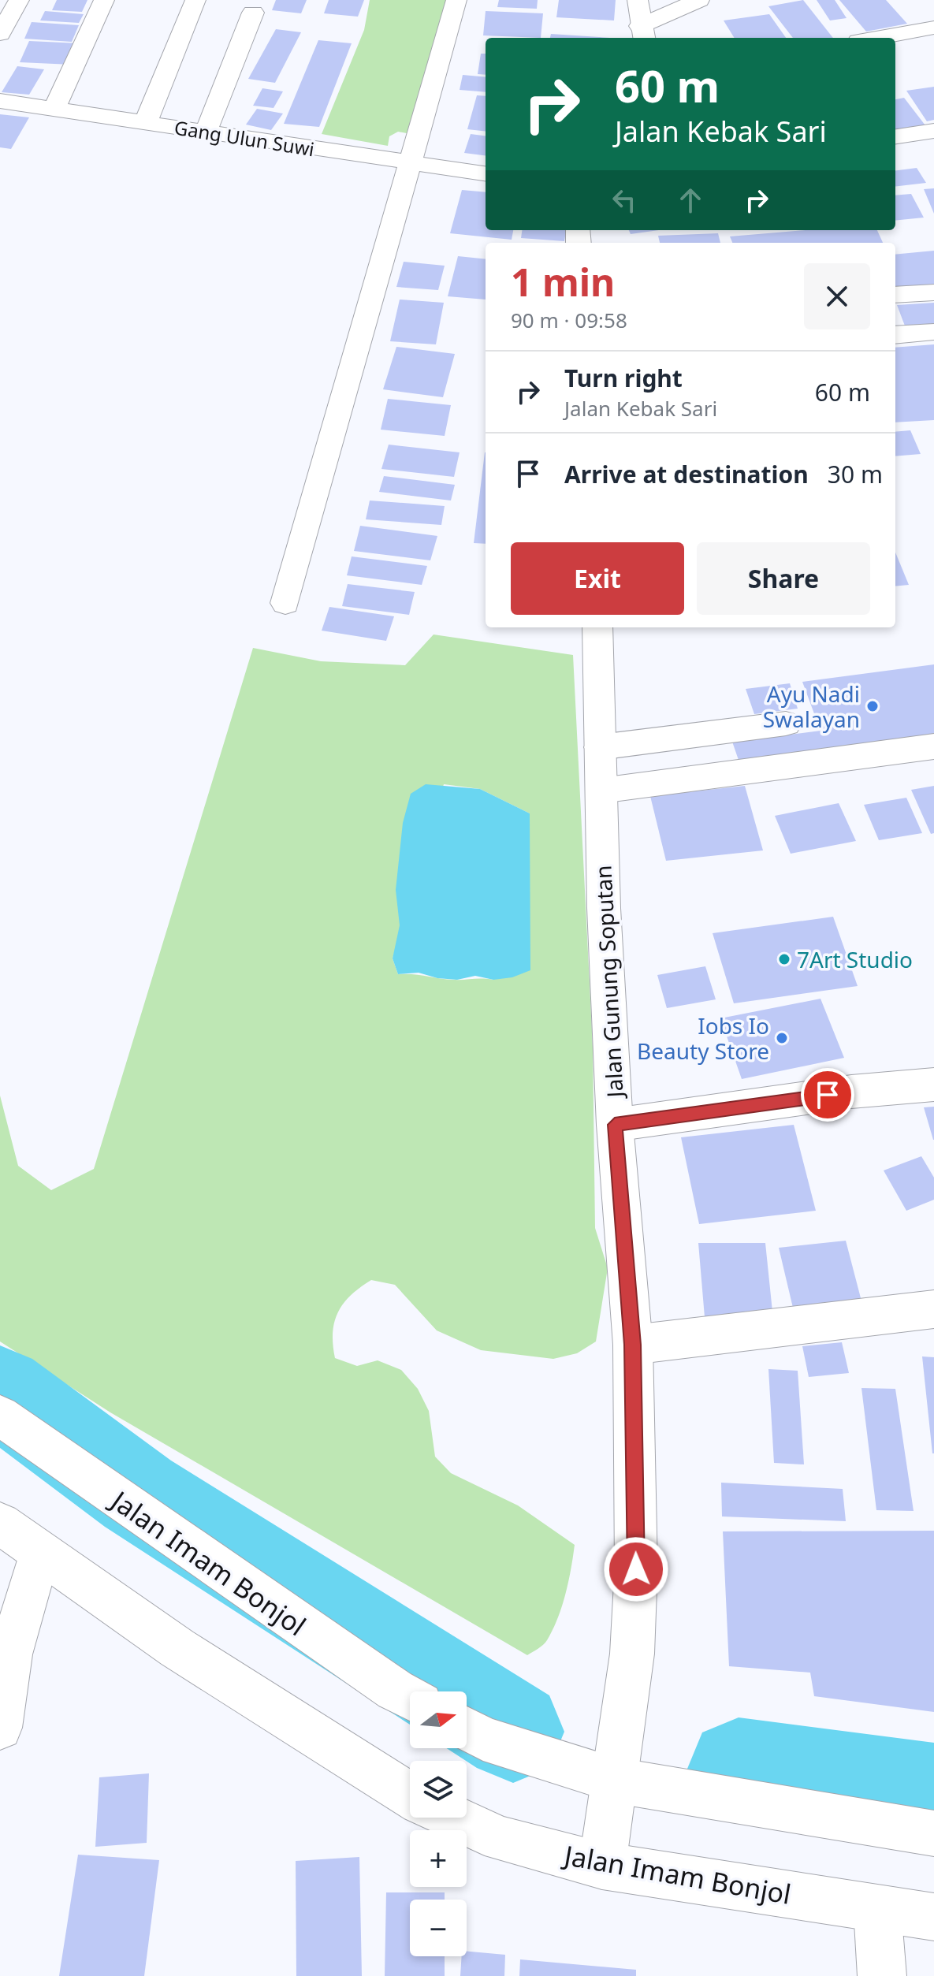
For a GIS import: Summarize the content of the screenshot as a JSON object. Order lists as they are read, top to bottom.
{
  "streets": {
    "main road": ["Gang Ulun Suwi", "Jalan Gunung Soputan", "Jalan Imam Bonjol"]
  },
  "crossings": [
    ["Jalan Gunung Soputan", "Jalan Imam Bonjol"]
  ],
  "places": ["Ayu Nadi Swalayan", "7Art Studio", "Iobs Io Beauty Store"],
  "north": "right",
  "page": {
    "turn": ["60 m", "Jalan Kebak Sari"],
    "heading": ["1 min", "90 m · 09:58"],
    "list": [
      {
        "name": "Turn right",
        "note": "Jalan Kebak Sari",
        "value": "60 m"
      },
      {
        "name": "Arrive at destination",
        "value": "30 m"
      }
    ],
    "buttons": ["Exit", "Share"],
    "map_buttons": ["+", "−"]
  }
}
